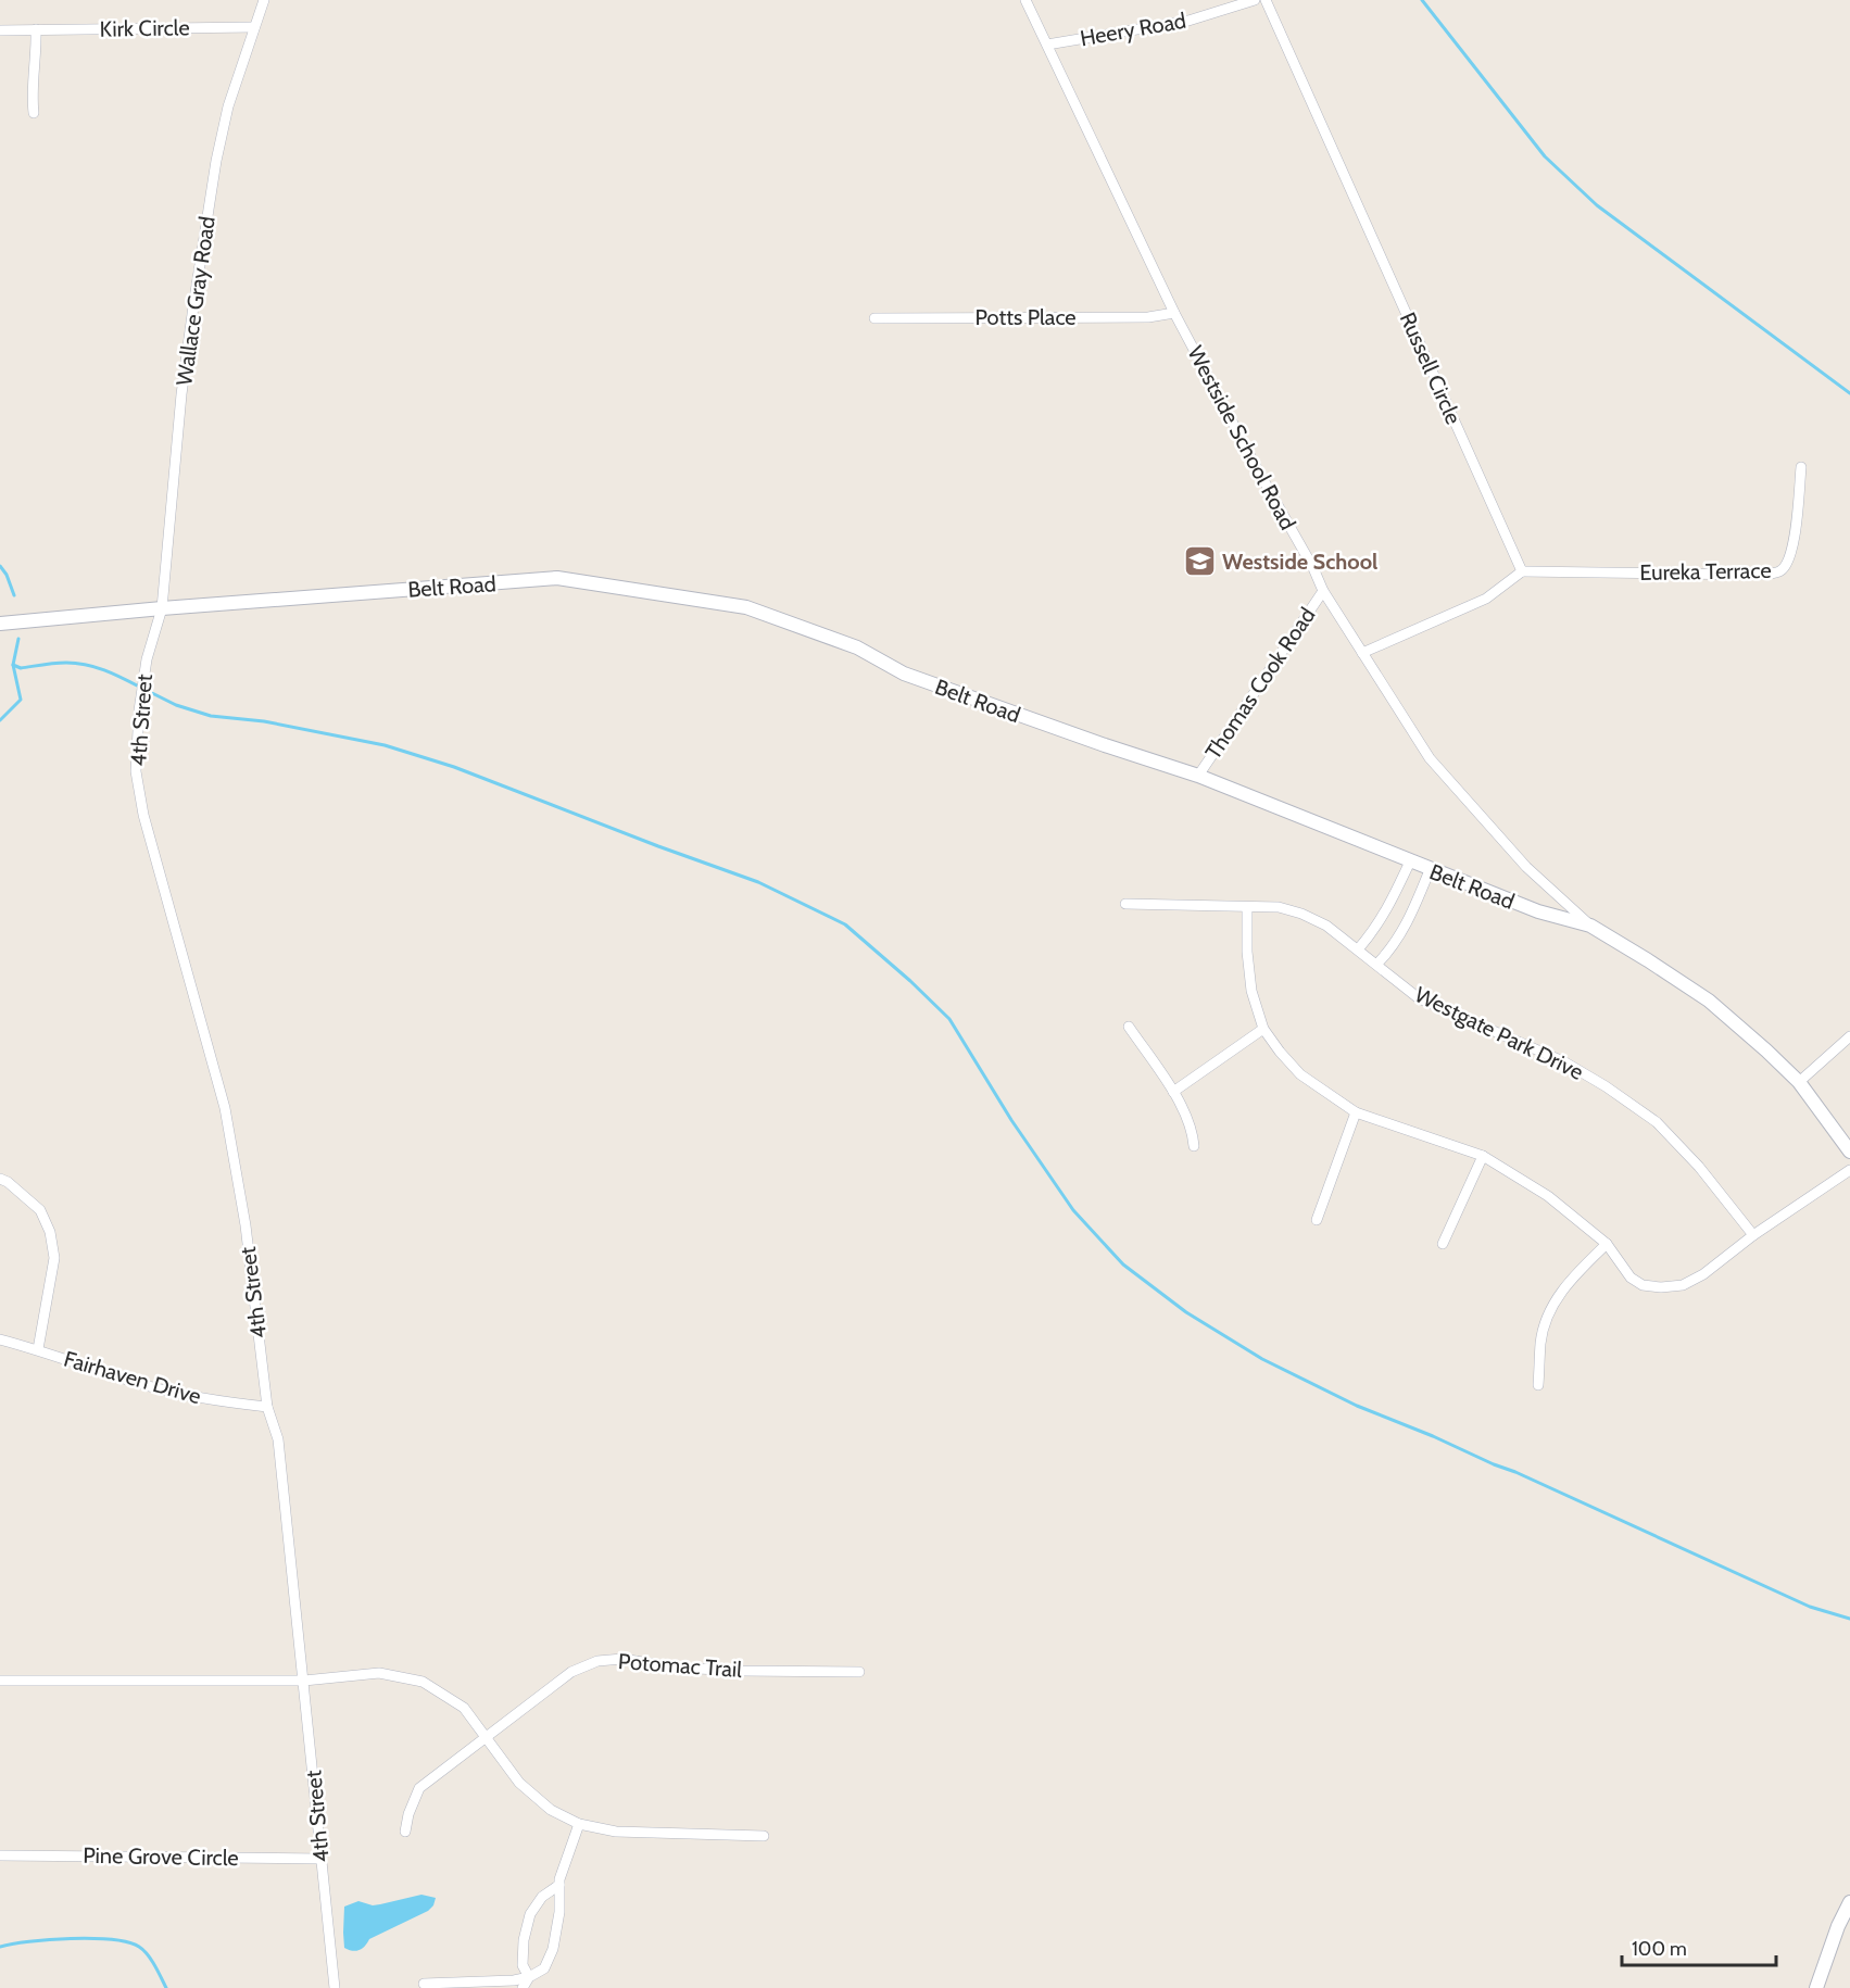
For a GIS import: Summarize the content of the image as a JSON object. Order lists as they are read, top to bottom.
{
  "streets": {
    "street": [
      "Kirk Circle",
      "Heery Road",
      "Wallace Gray Road",
      "Potts Place",
      "Russell Circle",
      "Westside School Road",
      "Eureka Terrace",
      "Belt Road",
      "Thomas Cook Road",
      "4th Street",
      "Westgate Park Drive",
      "Fairhaven Drive",
      "Potomac Trail",
      "Pine Grove Circle"
    ]
  },
  "crossings": [
    ["Kirk Circle", "Wallace Gray Road"],
    ["Heery Road", "Westside School Road"],
    ["Wallace Gray Road", "Belt Road"],
    ["Wallace Gray Road", "4th Street"],
    ["Potts Place", "Westside School Road"],
    ["Russell Circle", "Eureka Terrace"],
    ["Westside School Road", "Belt Road"],
    ["Westside School Road", "Thomas Cook Road"],
    ["Belt Road", "Thomas Cook Road"],
    ["Belt Road", "4th Street"],
    ["4th Street", "Fairhaven Drive"],
    ["4th Street", "Pine Grove Circle"]
  ],
  "places": {
    "school or university": ["Westside School"]
  },
  "scale_bar": "100 m"
}
